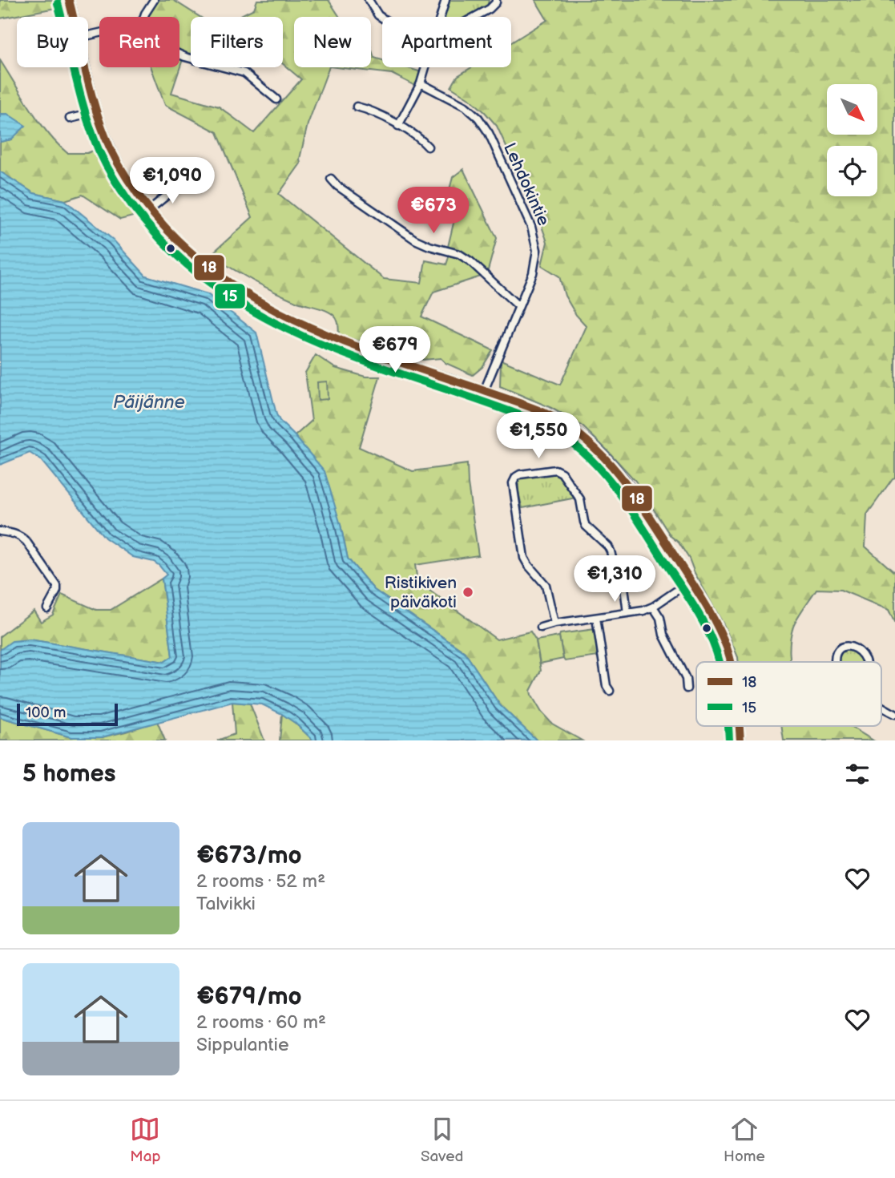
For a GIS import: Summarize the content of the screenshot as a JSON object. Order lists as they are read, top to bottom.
{
  "streets": {
    "street": ["Lehdokintie"]
  },
  "water": ["Päijänne"],
  "places": ["Ristikiven päiväkoti"],
  "lines": ["transit line 18", "transit line 15"],
  "legend": ["18", "15"],
  "scale_bar": "100 m",
  "north": "bottom right",
  "page": {
    "chip": [
      "Buy",
      "Rent",
      "Filters",
      "New",
      "Apartment"
    ],
    "price": [
      "€1,090",
      "€673",
      "€679",
      "€1,550",
      "€1,310"
    ],
    "scale": "100 m",
    "heading": "5 homes",
    "list": [
      {
        "name": "€673/mo",
        "note": "2 rooms · 52 m² · Talvikki"
      },
      {
        "name": "€679/mo",
        "note": "2 rooms · 60 m² · Sippulantie"
      }
    ],
    "tabs": ["Map", "Saved", "Home"]
  }
}
